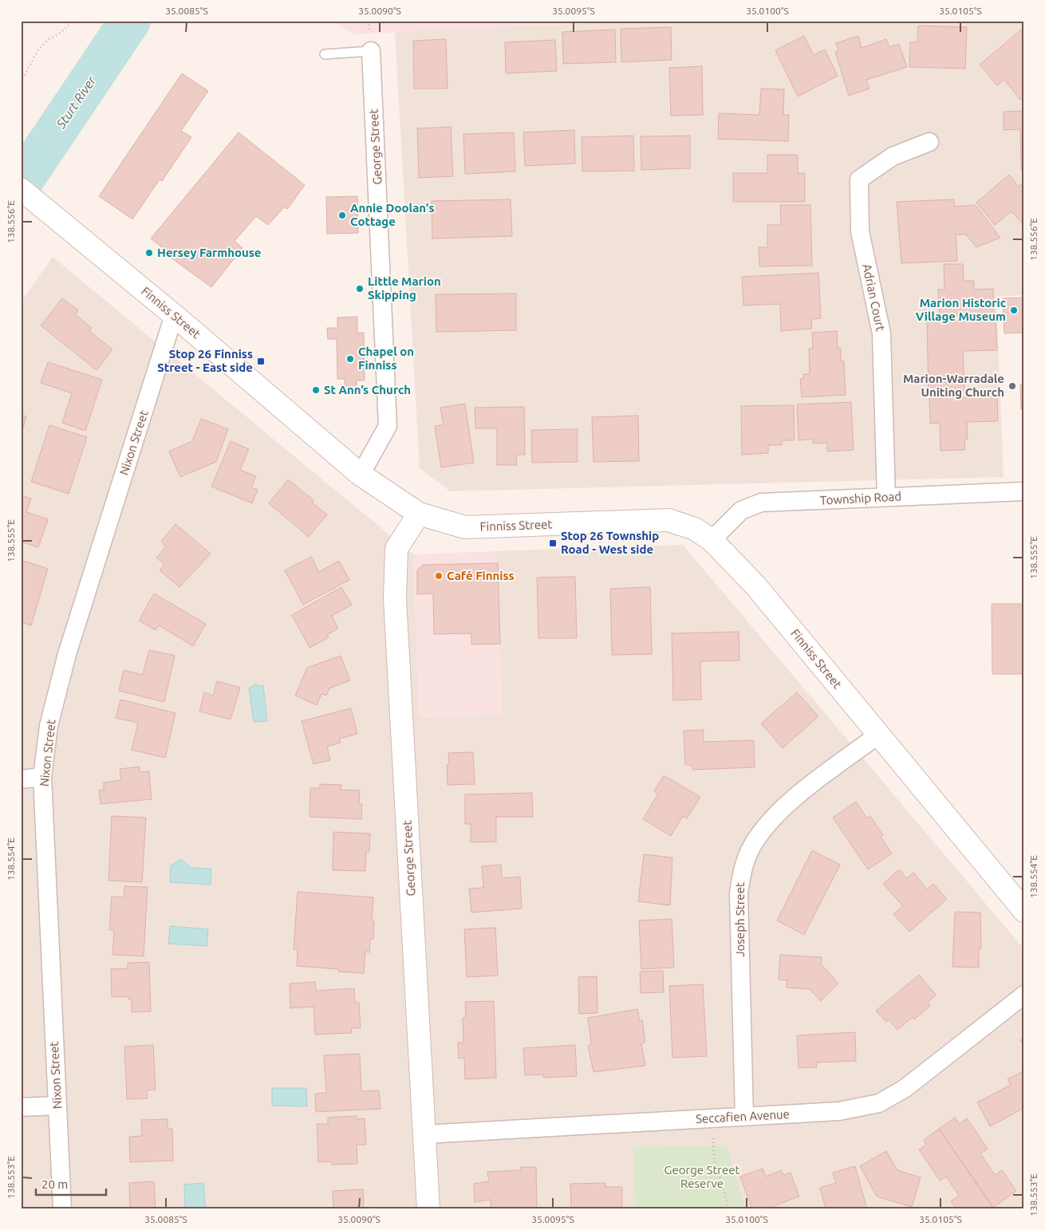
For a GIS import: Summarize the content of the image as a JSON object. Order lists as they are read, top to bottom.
{
  "streets": {
    "street": [
      "George Street",
      "Adrian Court",
      "Finniss Street",
      "Nixon Street",
      "Township Road",
      "Joseph Street",
      "Seccafien Avenue"
    ]
  },
  "crossings": [
    ["George Street", "Finniss Street"],
    ["George Street", "Seccafien Avenue"],
    ["Adrian Court", "Township Road"],
    ["Finniss Street", "Nixon Street"],
    ["Finniss Street", "Township Road"],
    ["Finniss Street", "Joseph Street"],
    ["Joseph Street", "Seccafien Avenue"]
  ],
  "water": ["Sturt River"],
  "parks": ["George Street Reserve"],
  "places": {
    "other": [
      "Annie Doolan's Cottage",
      "Hersey Farmhouse",
      "Little Marion Skipping",
      "Marion Historic Village Museum",
      "Chapel on Finniss",
      "Marion-Warradale Uniting Church",
      "St Ann’s Church",
      "Café Finniss"
    ],
    "transit": ["Stop 26 Finniss Street - East side", "Stop 26 Township Road - West side"]
  },
  "scale_bar": "20 m",
  "coordinates": [
    "35.0085°S",
    "35.0090°S",
    "35.0095°S",
    "35.0100°S",
    "35.0105°S",
    "138.556°E",
    "138.555°E",
    "138.554°E",
    "138.553°E"
  ]
}
